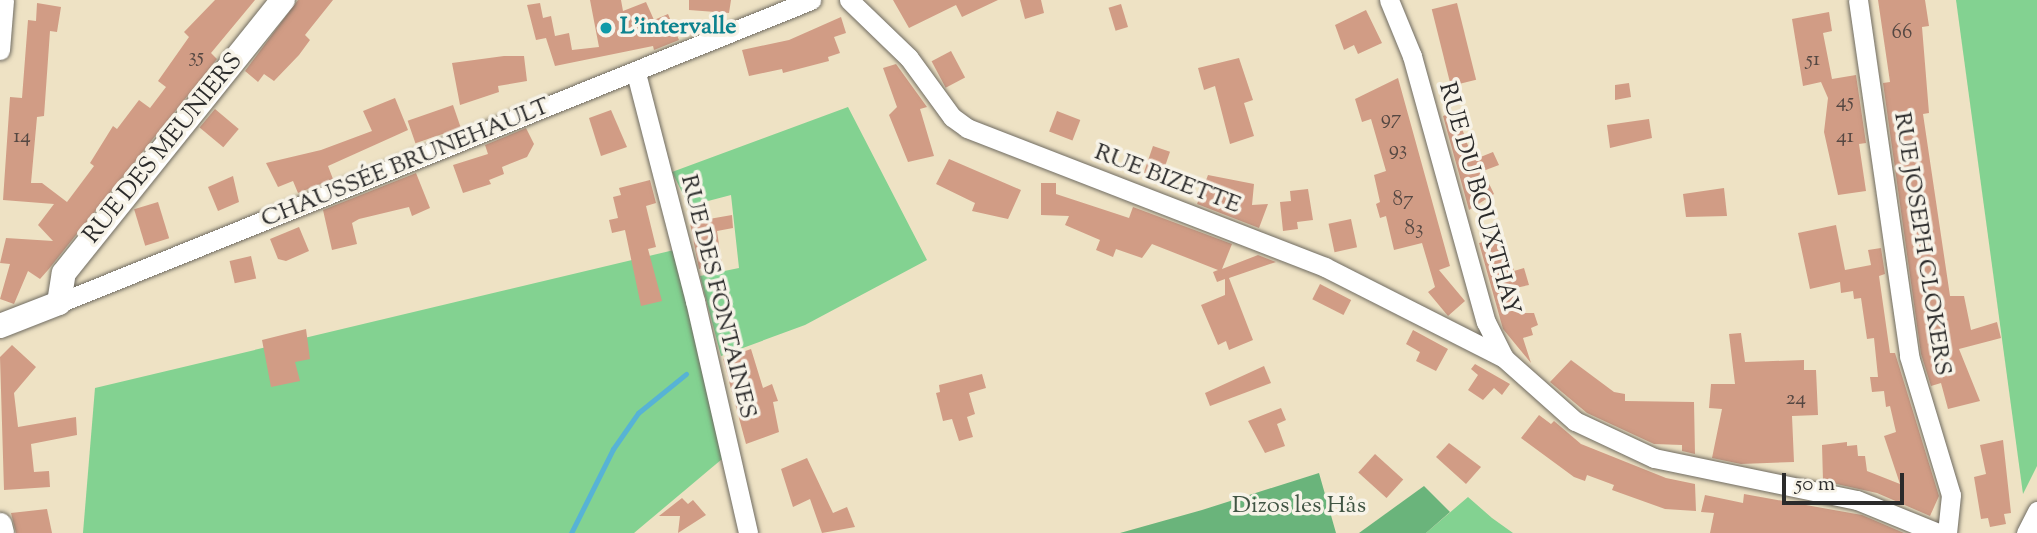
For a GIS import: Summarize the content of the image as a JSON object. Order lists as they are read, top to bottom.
{
  "streets": {
    "street": [
      "RUE DES MEUNIERS",
      "CHAUSSÉE BRUNEHAULT",
      "RUE BIZETTE",
      "RUE DU BOUXTHAY",
      "RUE JOSEPH CLOKERS",
      "RUE DES FONTAINES"
    ]
  },
  "crossings": [
    ["RUE DES MEUNIERS", "CHAUSSÉE BRUNEHAULT"],
    ["CHAUSSÉE BRUNEHAULT", "RUE DES FONTAINES"],
    ["RUE BIZETTE", "RUE DU BOUXTHAY"]
  ],
  "parks": ["Dizos les Hås"],
  "places": ["L'intervalle"],
  "house_numbers": [
    "66",
    "35",
    "51",
    "45",
    "97",
    "14",
    "41",
    "93",
    "87",
    "83",
    "24"
  ],
  "scale_bar": "50 m"
}
